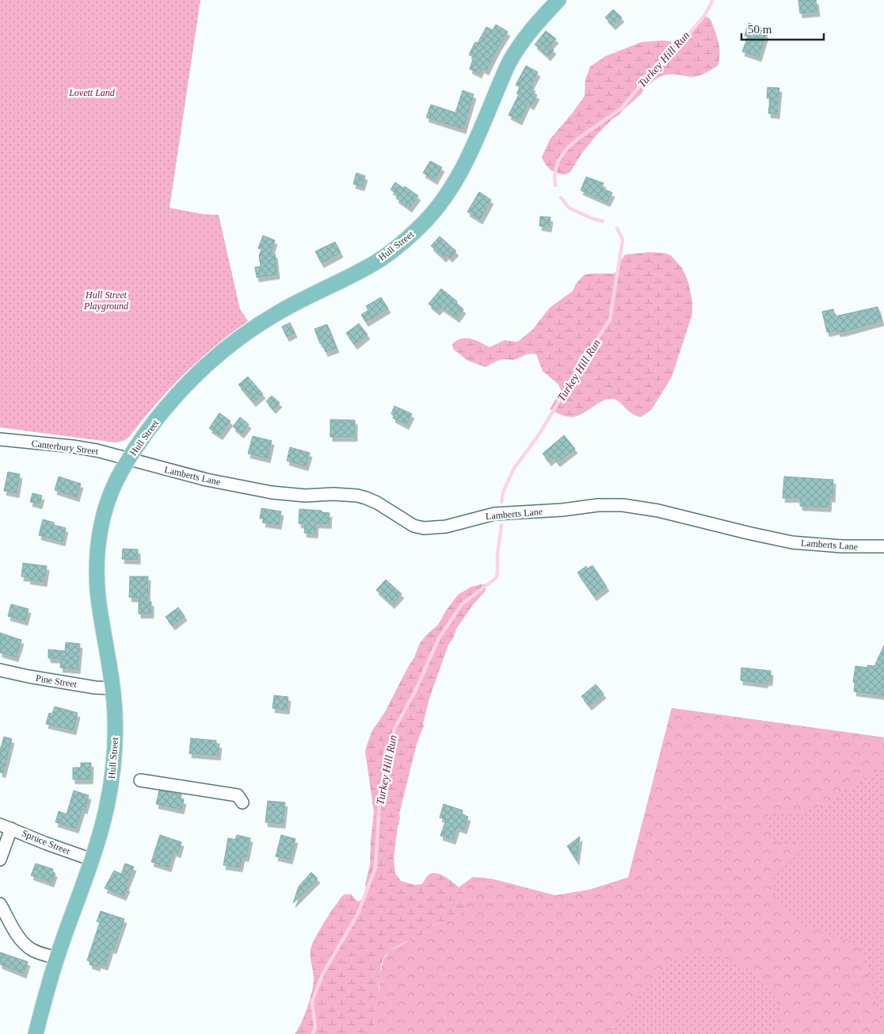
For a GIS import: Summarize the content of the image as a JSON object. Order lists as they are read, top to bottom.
{
  "streets": {
    "main road": ["Hull Street"],
    "street": [
      "Canterbury Street",
      "Lamberts Lane",
      "Pine Street",
      "Spruce Street"
    ]
  },
  "crossings": [
    ["Hull Street", "Canterbury Street"],
    ["Hull Street", "Lamberts Lane"],
    ["Hull Street", "Pine Street"],
    ["Hull Street", "Spruce Street"],
    ["Canterbury Street", "Lamberts Lane"]
  ],
  "water": ["Turkey Hill Run"],
  "parks": ["Lovett Land", "Hull Street Playground"],
  "scale_bar": "50 m"
}
